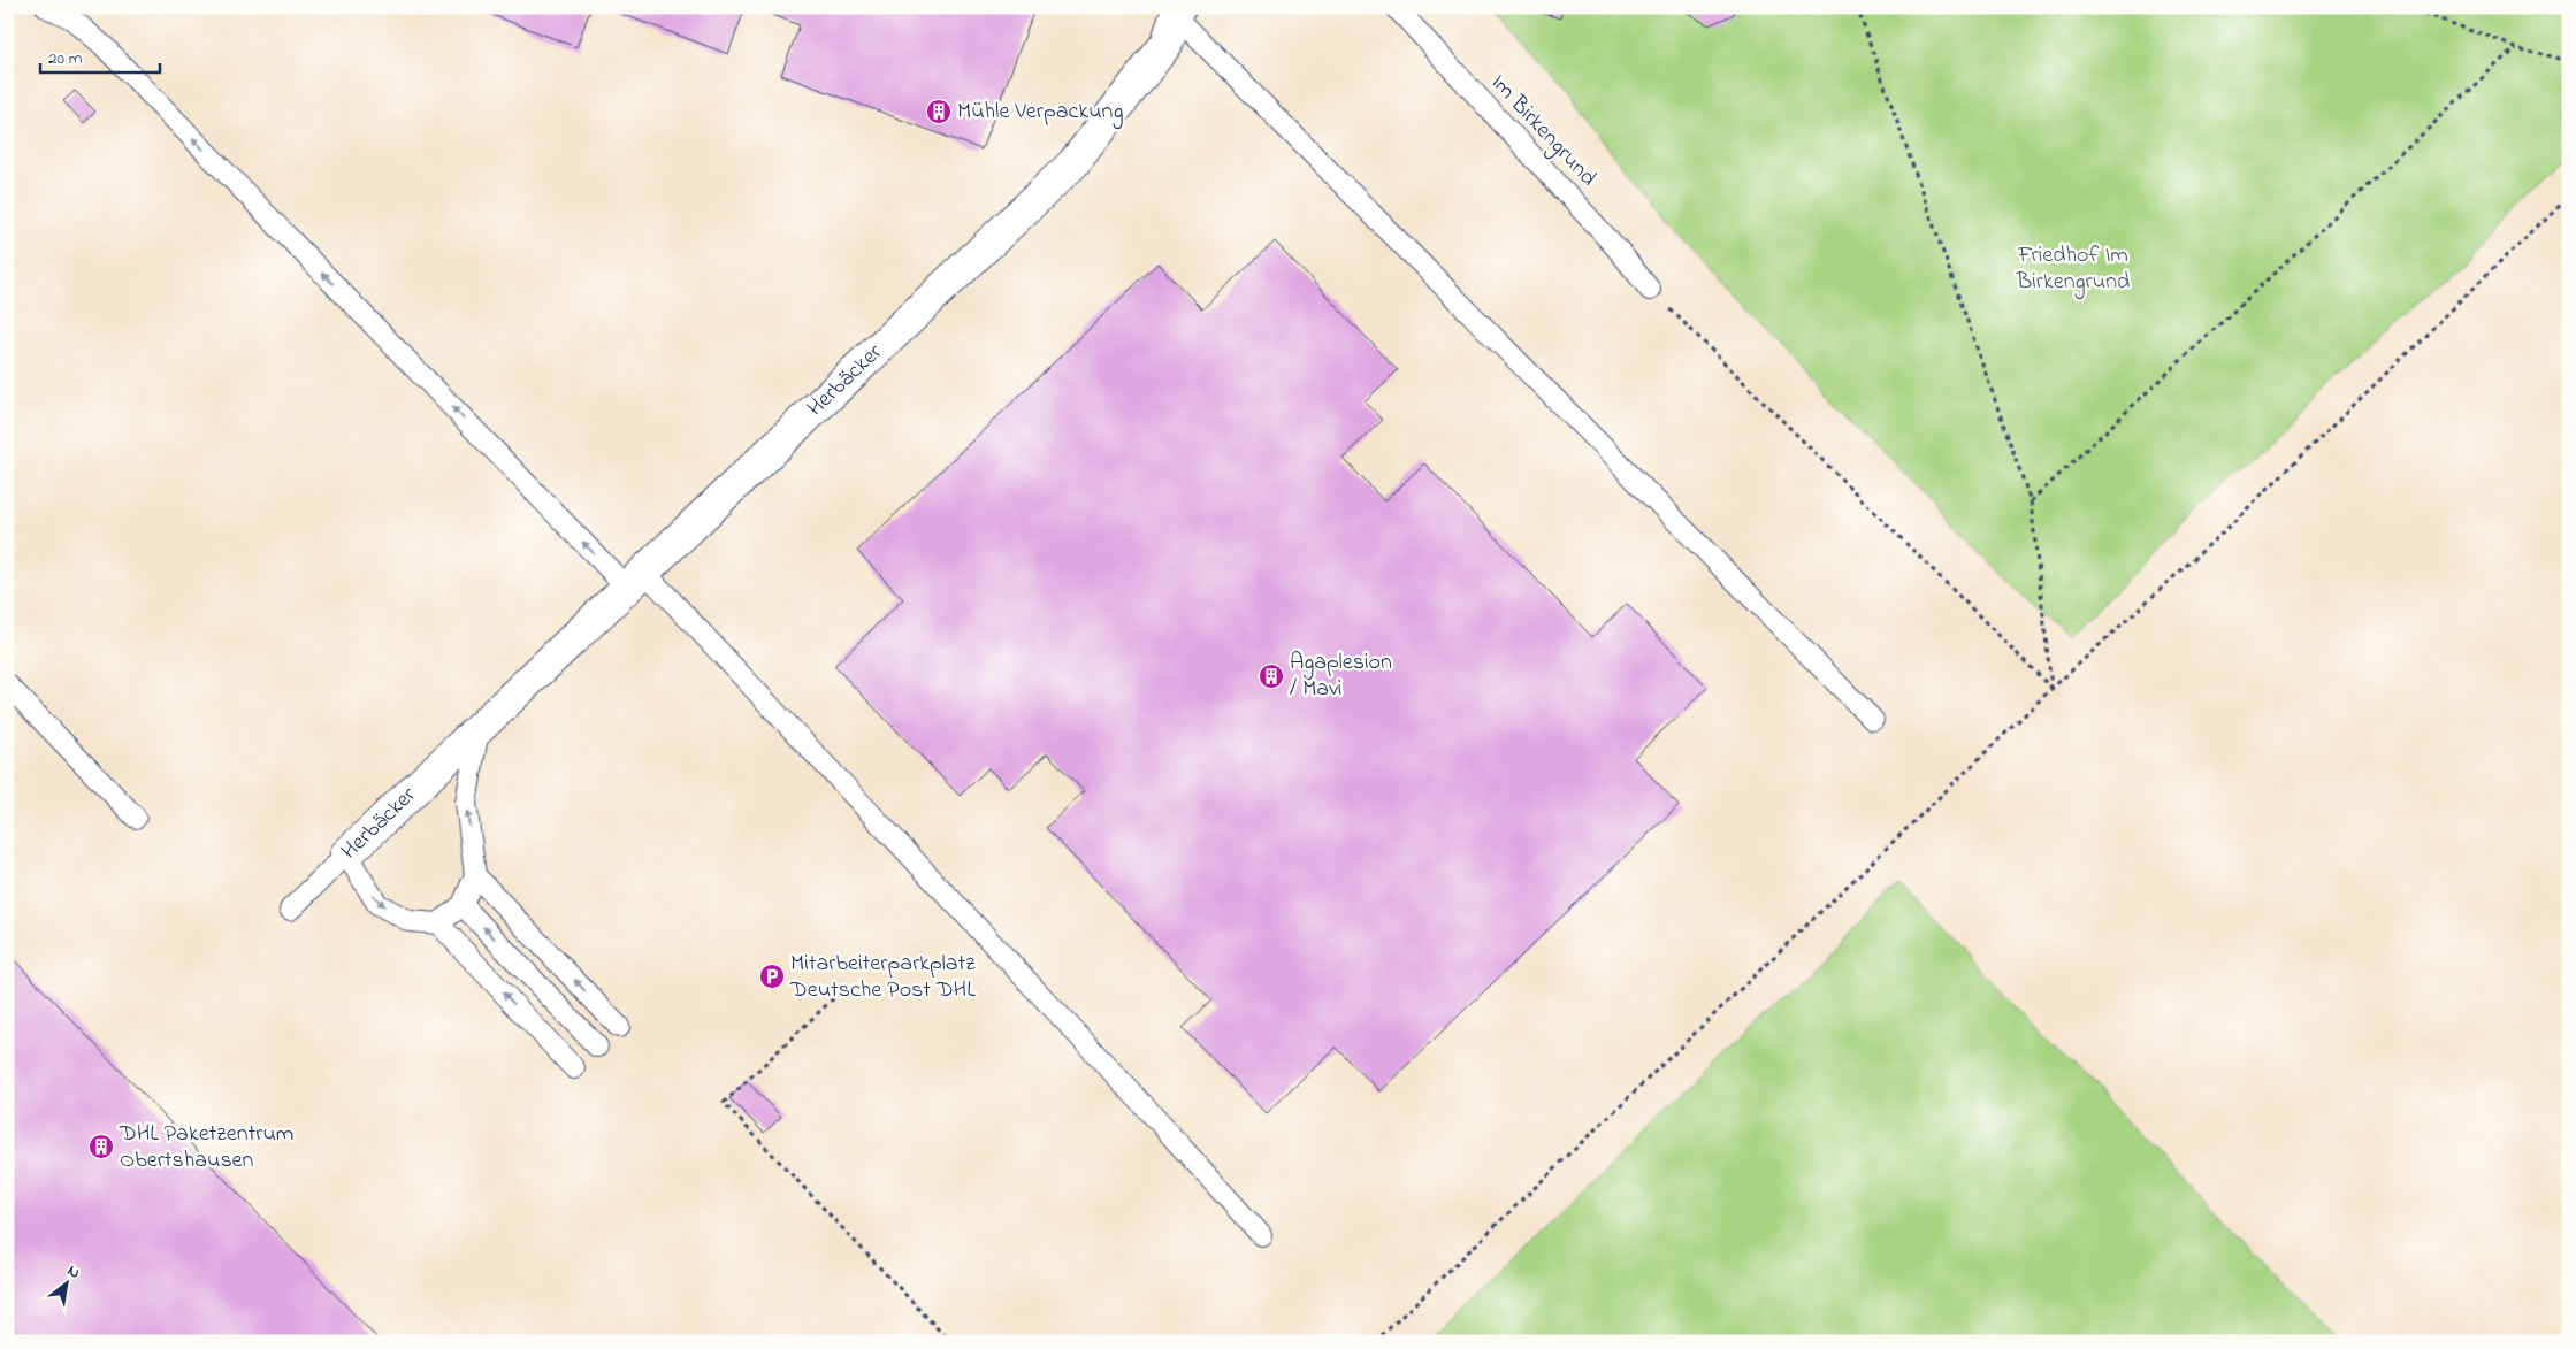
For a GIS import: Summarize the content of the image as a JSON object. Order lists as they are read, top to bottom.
{
  "streets": {
    "street": ["Herbäcker"],
    "lane": ["Im Birkengrund"]
  },
  "parks": ["Friedhof Im Birkengrund"],
  "places": {
    "building": ["Mühle Verpackung", "Agaplesion / Mavi", "DHL Paketzentrum Obertshausen"],
    "parking": ["Mitarbeiterparkplatz Deutsche Post DHL"]
  },
  "scale_bar": "20 m",
  "north": "top right"
}
